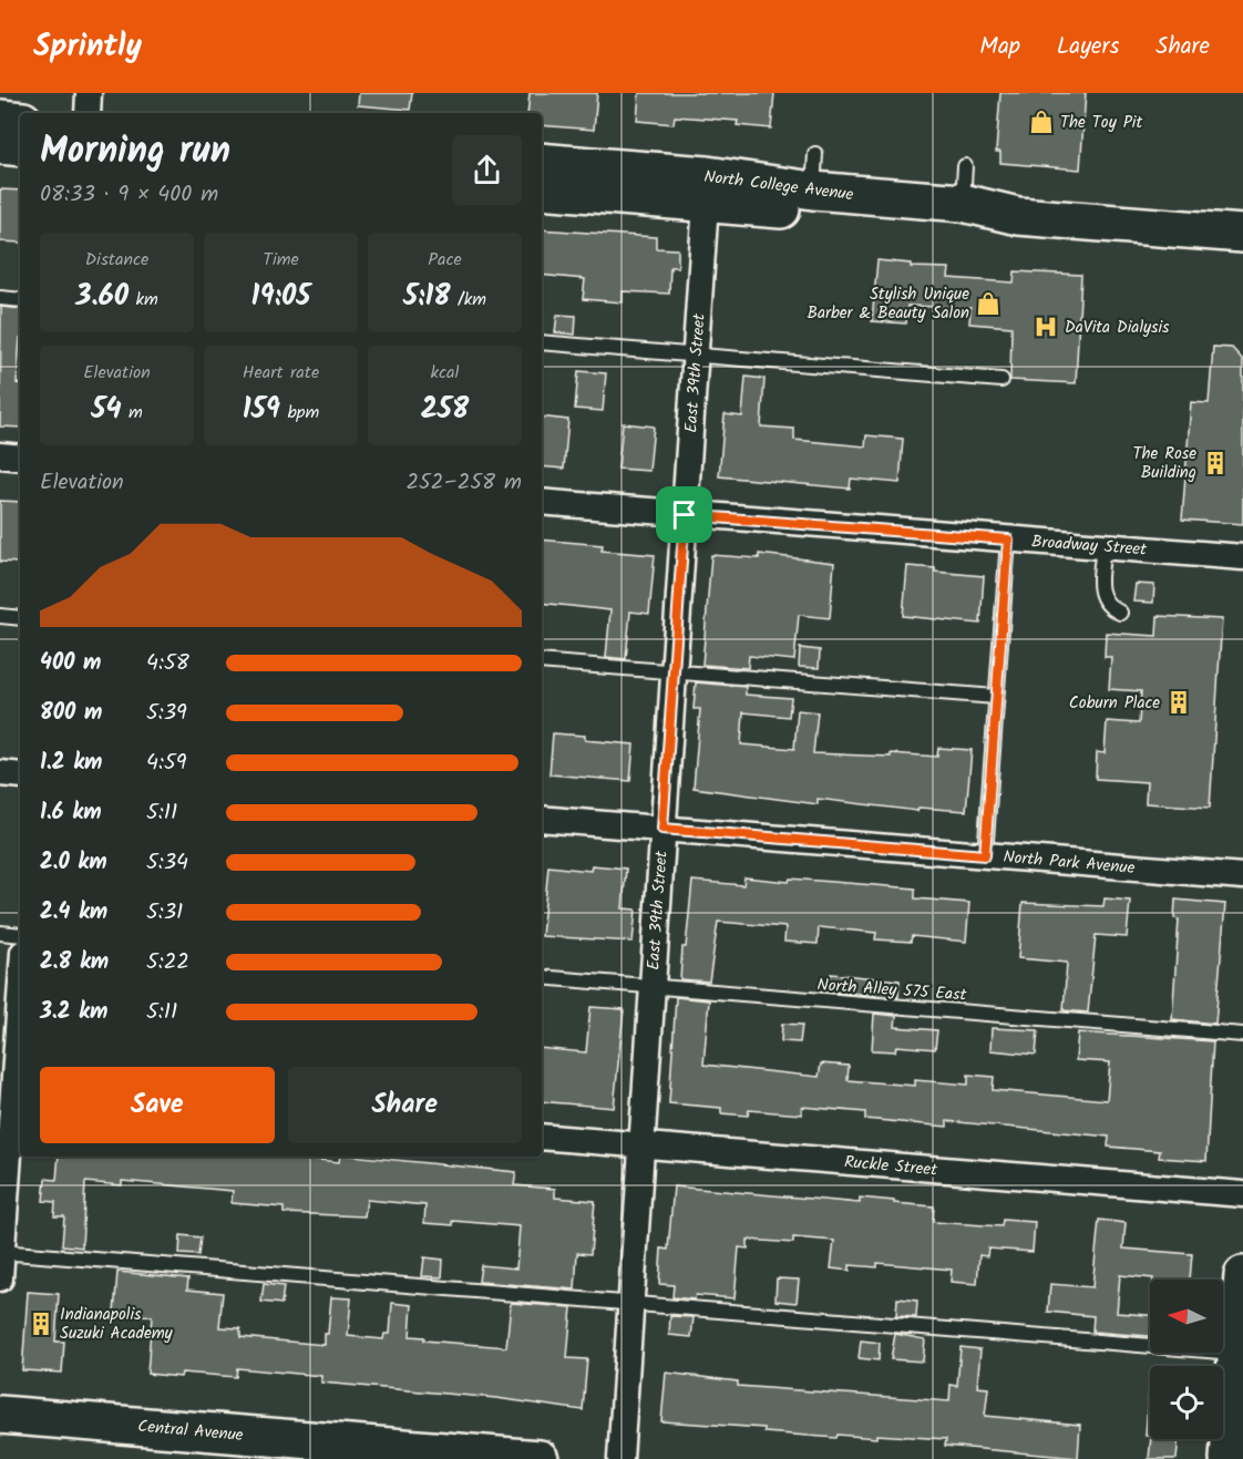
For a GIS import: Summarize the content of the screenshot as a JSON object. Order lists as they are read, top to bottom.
{
  "streets": {
    "main road": ["North College Avenue", "Central Avenue"],
    "street": [
      "East 39th Street",
      "Broadway Street",
      "North Park Avenue",
      "Ruckle Street"
    ],
    "lane": ["North Alley 575 East"]
  },
  "crossings": [
    ["North College Avenue", "East 39th Street"],
    ["East 39th Street", "Broadway Street"],
    ["East 39th Street", "North Park Avenue"],
    ["East 39th Street", "North Alley 575 East"],
    ["East 39th Street", "Ruckle Street"]
  ],
  "places": {
    "shop": ["The Toy Pit", "Stylish Unique Barber & Beauty Salon"],
    "hospital": ["DaVita Dialysis"],
    "building": ["The Rose Building", "Coburn Place", "Indianapolis Suzuki Academy"]
  },
  "north": "left",
  "page": {
    "header": "Sprintly",
    "nav": ["Map", "Layers", "Share"],
    "heading": ["Morning run", "08:33 · 9 × 400 m"],
    "stats": [
      ["Distance", "3.60 km"],
      ["Time", "19:05"],
      ["Pace", "5:18 /km"],
      ["Elevation", "54 m"],
      ["Heart rate", "159 bpm"],
      ["kcal", "258"]
    ],
    "chart": ["Elevation", "252–258 m"],
    "list": [
      {
        "name": "400 m",
        "note": "4:58"
      },
      {
        "name": "800 m",
        "note": "5:39"
      },
      {
        "name": "1.2 km",
        "note": "4:59"
      },
      {
        "name": "1.6 km",
        "note": "5:11"
      },
      {
        "name": "2.0 km",
        "note": "5:34"
      },
      {
        "name": "2.4 km",
        "note": "5:31"
      },
      {
        "name": "2.8 km",
        "note": "5:22"
      },
      {
        "name": "3.2 km",
        "note": "5:11"
      }
    ],
    "buttons": ["Save", "Share"]
  }
}
